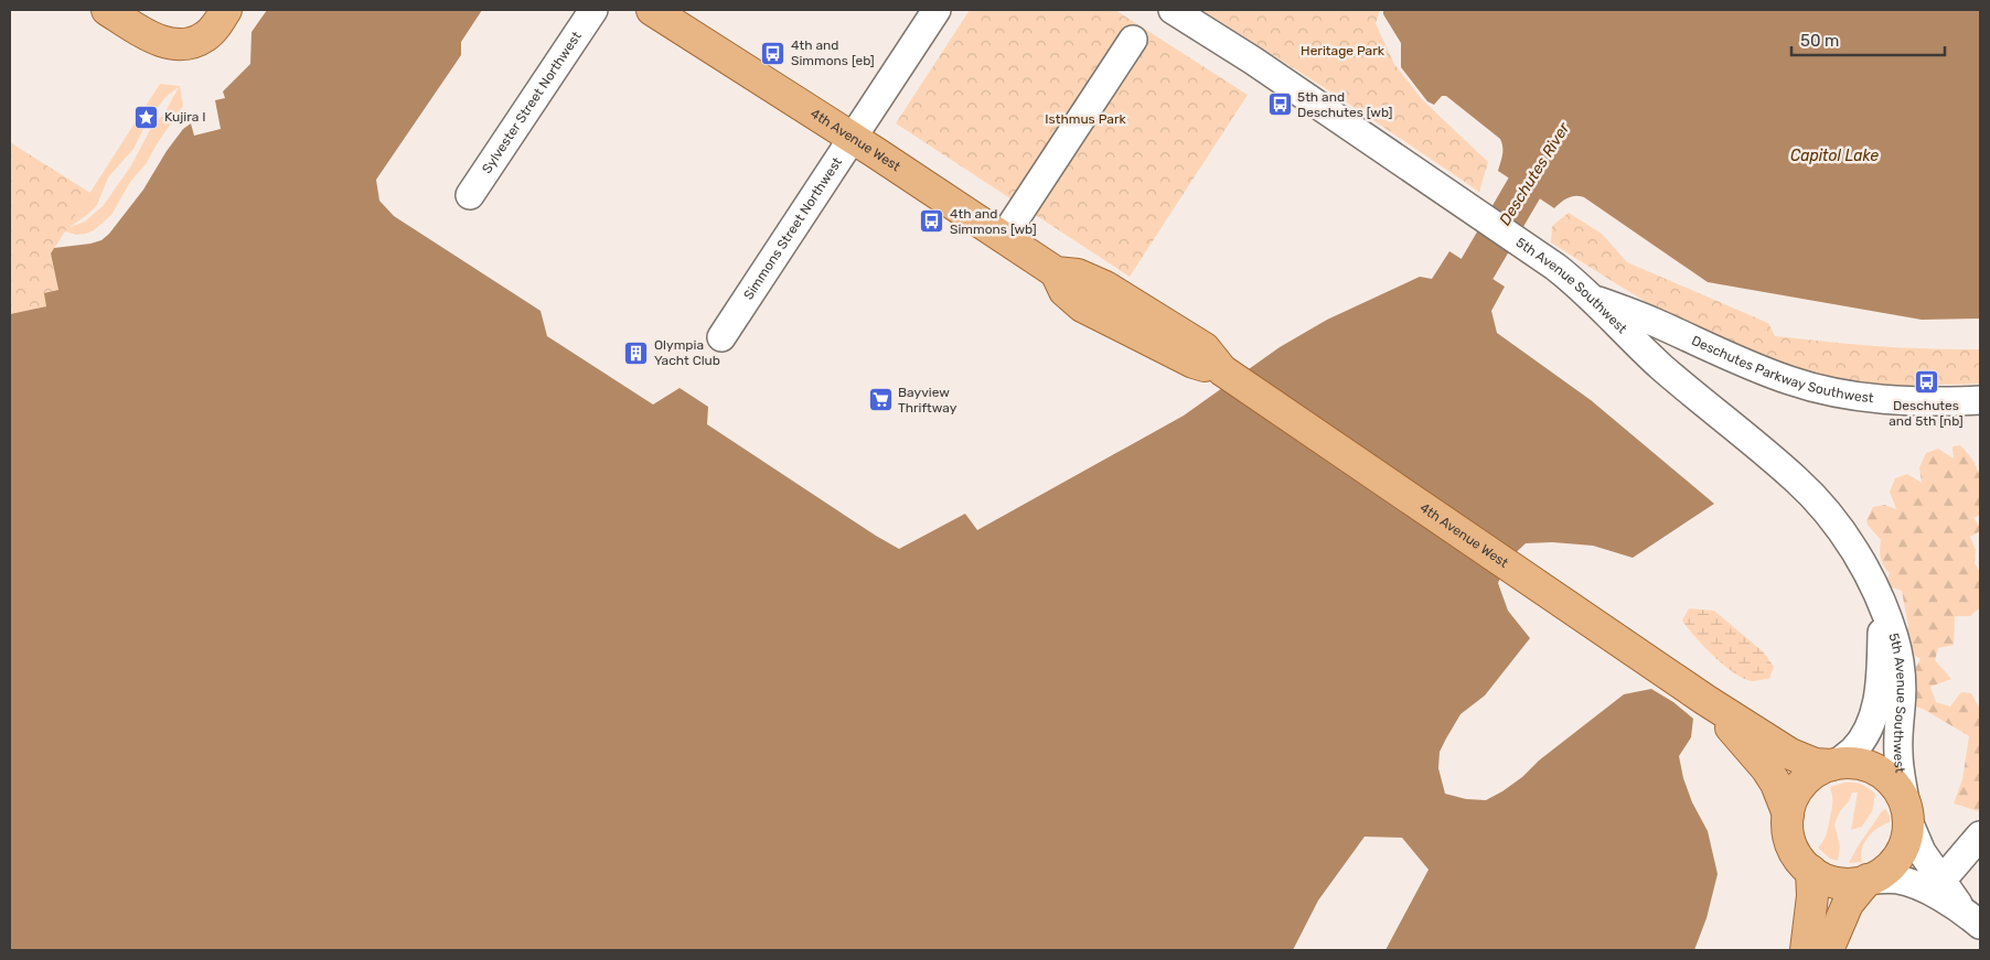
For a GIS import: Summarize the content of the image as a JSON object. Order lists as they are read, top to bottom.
{
  "streets": {
    "main road": ["4th Avenue West"],
    "street": [
      "Sylvester Street Northwest",
      "Simmons Street Northwest",
      "5th Avenue Southwest",
      "Deschutes Parkway Southwest"
    ]
  },
  "crossings": [
    ["4th Avenue West", "Simmons Street Northwest"],
    ["5th Avenue Southwest", "Deschutes Parkway Southwest"]
  ],
  "water": ["Capitol Lake", "Deschutes River"],
  "parks": ["Heritage Park", "Isthmus Park"],
  "places": {
    "bus stop": [
      "4th and Simmons [eb]",
      "5th and Deschutes [wb]",
      "4th and Simmons [wb]",
      "Deschutes and 5th [nb]"
    ],
    "place": ["Kujira I"],
    "building": ["Olympia Yacht Club"],
    "supermarket": ["Bayview Thriftway"]
  },
  "scale_bar": "50 m"
}
